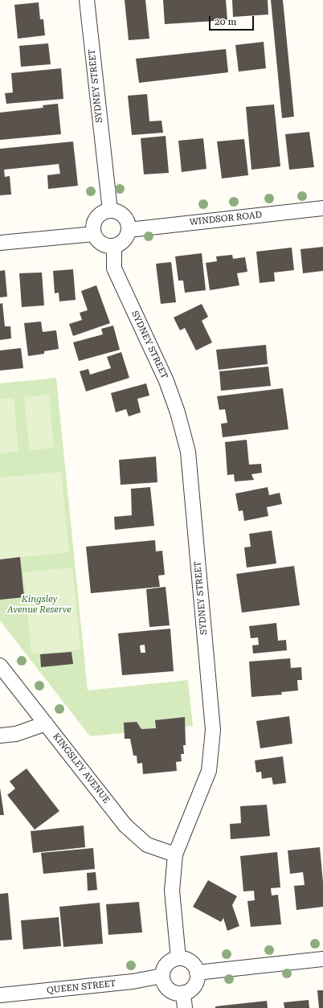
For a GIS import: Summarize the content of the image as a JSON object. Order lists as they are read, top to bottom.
{
  "streets": {
    "street": [
      "SYDNEY STREET",
      "WINDSOR ROAD",
      "KINGSLEY AVENUE",
      "QUEEN STREET"
    ]
  },
  "crossings": [
    ["SYDNEY STREET", "WINDSOR ROAD"],
    ["SYDNEY STREET", "KINGSLEY AVENUE"],
    ["SYDNEY STREET", "QUEEN STREET"]
  ],
  "parks": ["Kingsley Avenue Reserve"],
  "scale_bar": "20 m"
}
